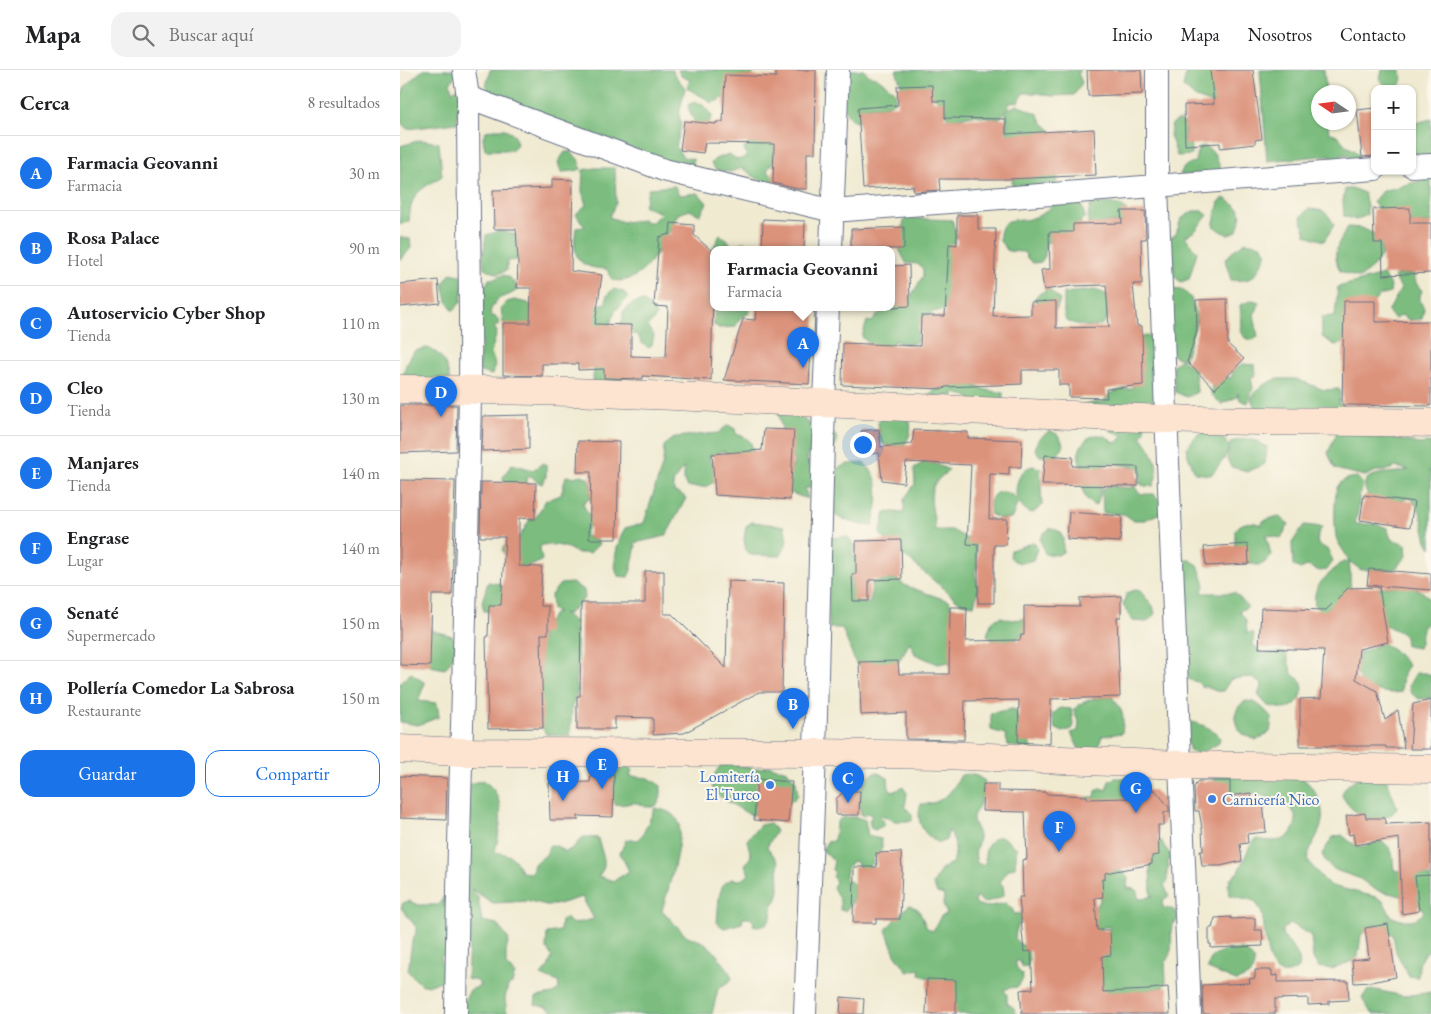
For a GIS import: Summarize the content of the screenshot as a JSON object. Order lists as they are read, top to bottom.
{
  "places": ["Lomitería El Turco", "Carnicería Nico"],
  "north": "left",
  "page": {
    "header": "Mapa",
    "search": "Buscar aquí",
    "nav": [
      "Inicio",
      "Mapa",
      "Nosotros",
      "Contacto"
    ],
    "heading": ["Cerca", "8 resultados"],
    "map_buttons": ["+", "−"],
    "list": [
      {
        "mark": "A",
        "name": "Farmacia Geovanni",
        "note": "Farmacia",
        "value": "30 m"
      },
      {
        "mark": "B",
        "name": "Rosa Palace",
        "note": "Hotel",
        "value": "90 m"
      },
      {
        "mark": "C",
        "name": "Autoservicio Cyber Shop",
        "note": "Tienda",
        "value": "110 m"
      },
      {
        "mark": "D",
        "name": "Cleo",
        "note": "Tienda",
        "value": "130 m"
      },
      {
        "mark": "E",
        "name": "Manjares",
        "note": "Tienda",
        "value": "140 m"
      },
      {
        "mark": "F",
        "name": "Engrase",
        "note": "Lugar",
        "value": "140 m"
      },
      {
        "mark": "G",
        "name": "Senaté",
        "note": "Supermercado",
        "value": "150 m"
      },
      {
        "mark": "H",
        "name": "Pollería Comedor La Sabrosa",
        "note": "Restaurante",
        "value": "150 m"
      }
    ],
    "popup": ["Farmacia Geovanni", "Farmacia"],
    "pins": [
      "A",
      "D",
      "B",
      "E",
      "H",
      "C",
      "G",
      "F"
    ],
    "buttons": ["Guardar", "Compartir"]
  }
}
